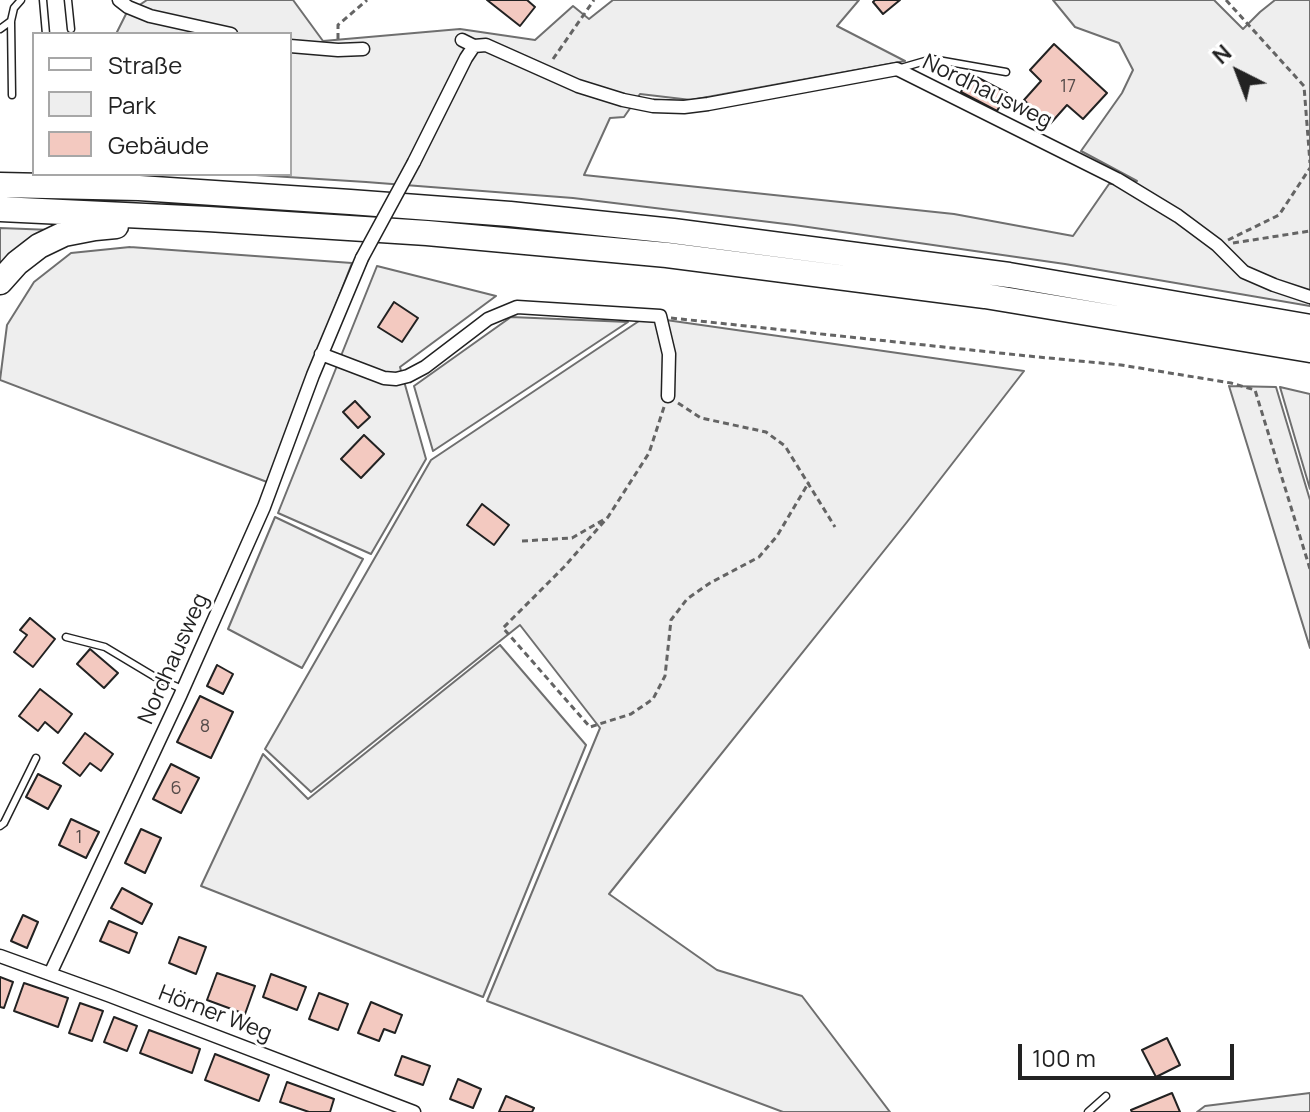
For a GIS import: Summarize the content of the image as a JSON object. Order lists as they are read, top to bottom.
{
  "streets": {
    "street": ["Nordhausweg", "Hörner Weg"]
  },
  "crossings": [
    ["Nordhausweg", "Hörner Weg"]
  ],
  "house_numbers": [
    "17",
    "8",
    "6",
    "1"
  ],
  "legend": ["Straße", "Park", "Gebäude"],
  "scale_bar": "100 m",
  "north": "top left"
}
